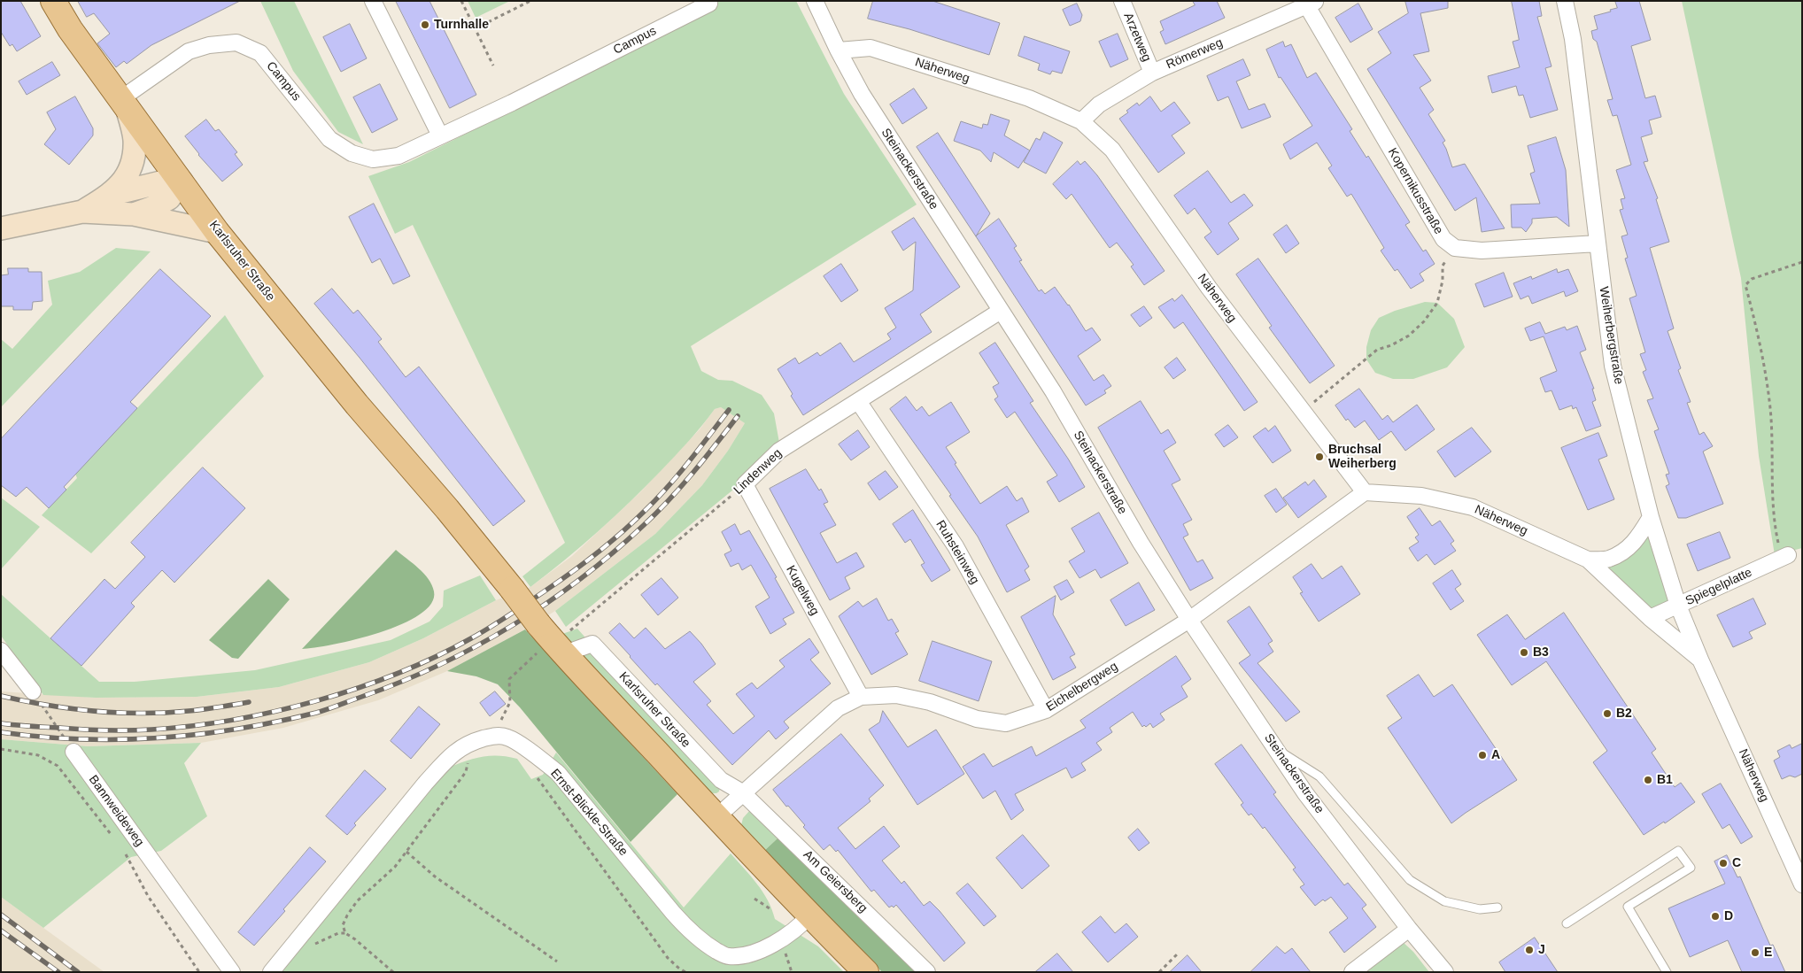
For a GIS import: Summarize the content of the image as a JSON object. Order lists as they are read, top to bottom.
{
  "streets": {
    "main road": ["Karlsruher Straße"],
    "street": [
      "Arzetweg",
      "Campus",
      "Römerweg",
      "Näherweg",
      "Steinackerstraße",
      "Kopernikusstraße",
      "Weiherbergstraße",
      "Lindenweg",
      "Ruhsteinweg",
      "Spiegelplatte",
      "Kugelweg",
      "Eichelbergweg",
      "Bannweideweg",
      "Ernst-Blickle-Straße",
      "Am Geiersberg"
    ]
  },
  "crossings": [
    ["Arzetweg", "Römerweg"],
    ["Campus", "Karlsruher Straße"],
    ["Römerweg", "Näherweg"],
    ["Römerweg", "Kopernikusstraße"],
    ["Näherweg", "Steinackerstraße"],
    ["Näherweg", "Weiherbergstraße"],
    ["Näherweg", "Spiegelplatte"],
    ["Näherweg", "Eichelbergweg"],
    ["Steinackerstraße", "Lindenweg"],
    ["Steinackerstraße", "Eichelbergweg"],
    ["Karlsruher Straße", "Lindenweg"],
    ["Karlsruher Straße", "Eichelbergweg"],
    ["Karlsruher Straße", "Ernst-Blickle-Straße"],
    ["Karlsruher Straße", "Am Geiersberg"],
    ["Weiherbergstraße", "Spiegelplatte"],
    ["Lindenweg", "Ruhsteinweg"],
    ["Lindenweg", "Kugelweg"],
    ["Lindenweg", "Ernst-Blickle-Straße"],
    ["Ruhsteinweg", "Eichelbergweg"],
    ["Kugelweg", "Eichelbergweg"],
    ["Eichelbergweg", "Am Geiersberg"]
  ],
  "places": [
    "Turnhalle",
    "Bruchsal Weiherberg",
    "B3",
    "B2",
    "A",
    "B1",
    "C",
    "D",
    "J",
    "E"
  ]
}
